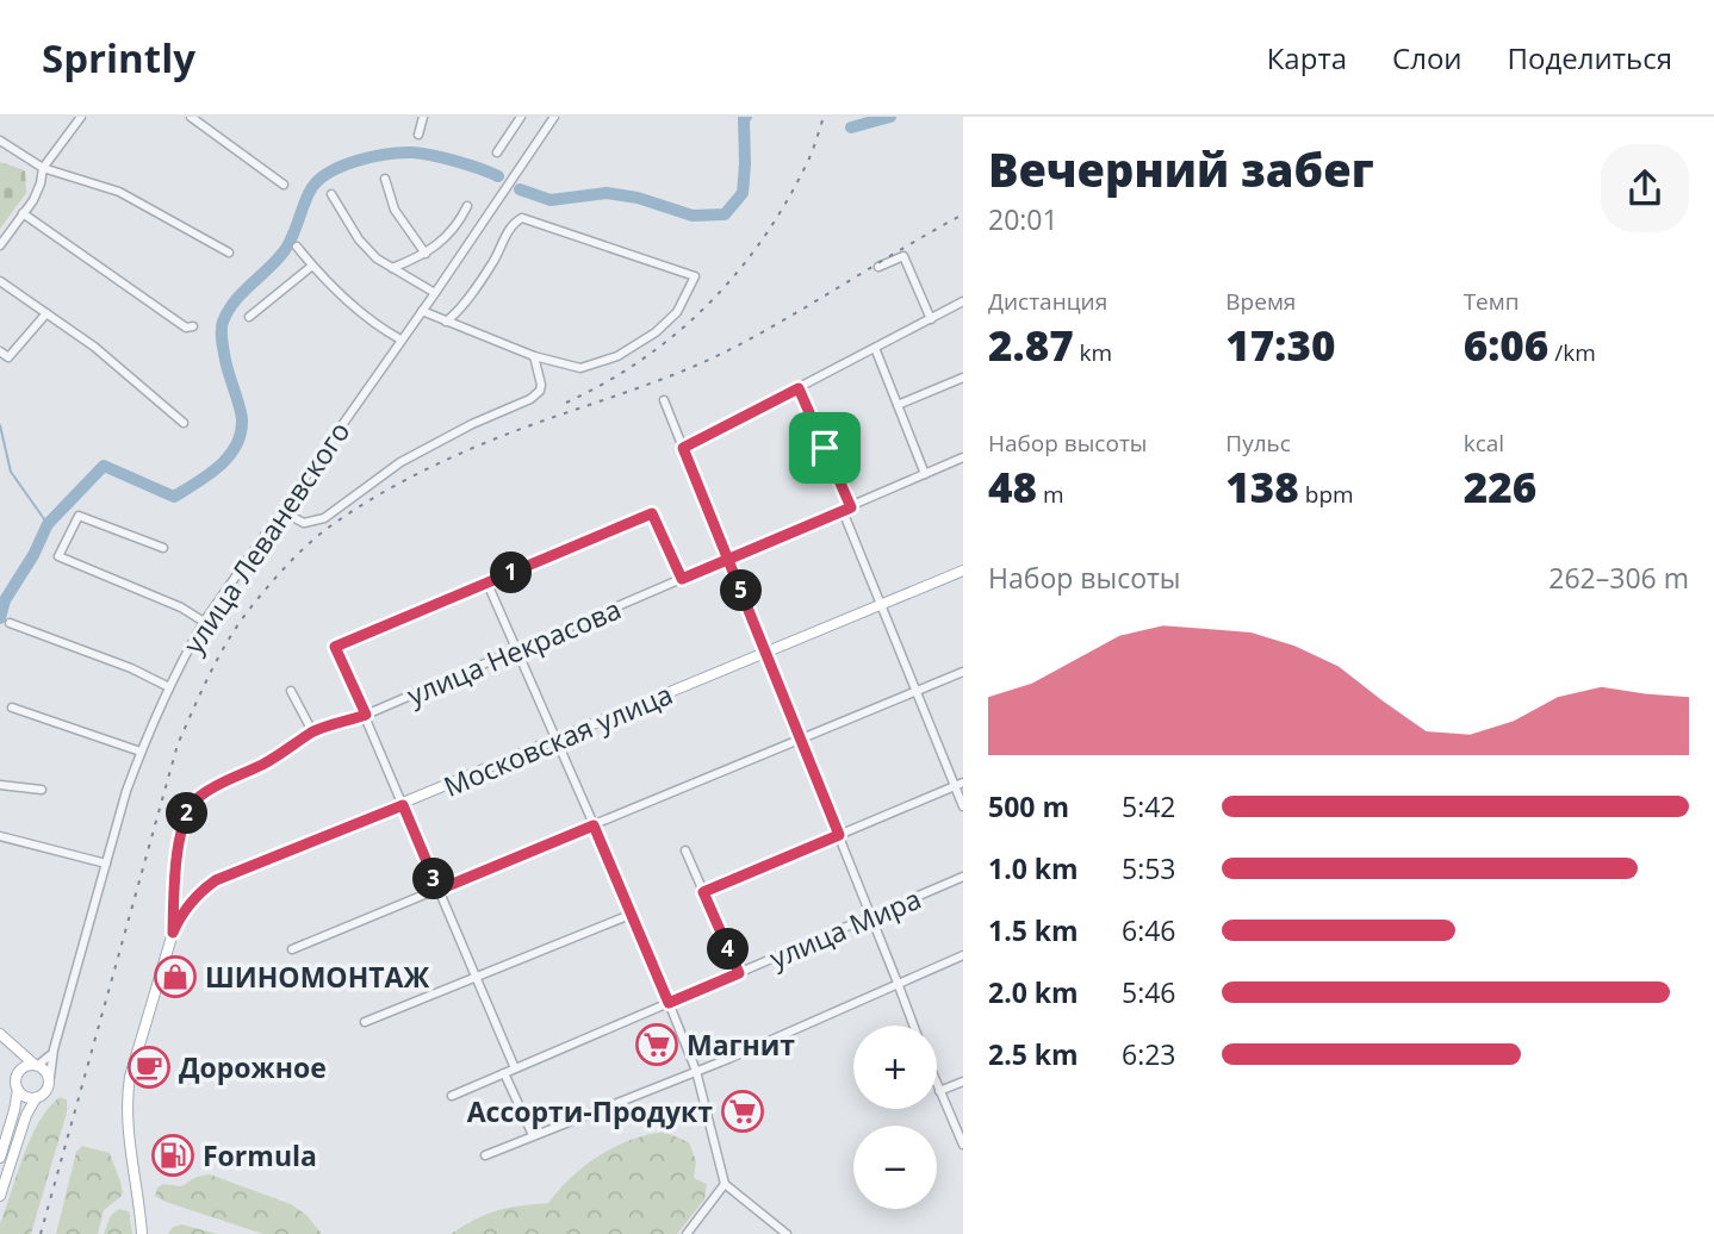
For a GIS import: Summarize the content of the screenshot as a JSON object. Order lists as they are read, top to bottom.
{
  "streets": {
    "main road": ["Московская улица"],
    "street": ["улица Леваневского", "улица Некрасова", "улица Мира"]
  },
  "crossings": [
    ["улица Некрасова", "Московская улица"]
  ],
  "places": {
    "shop": ["ШИНОМОНТАЖ"],
    "supermarket": ["Магнит", "Ассорти-Продукт"],
    "cafe": ["Дорожное"],
    "fuel station": ["Formula"]
  },
  "page": {
    "header": "Sprintly",
    "nav": ["Карта", "Слои", "Поделиться"],
    "heading": ["Вечерний забег", "20:01"],
    "stats": [
      ["Дистанция", "2.87 km"],
      ["Время", "17:30"],
      ["Темп", "6:06 /km"],
      ["Набор высоты", "48 m"],
      ["Пульс", "138 bpm"],
      ["kcal", "226"]
    ],
    "chart": ["Набор высоты", "262–306 m"],
    "pins": [
      "1",
      "5",
      "2",
      "3",
      "4"
    ],
    "list": [
      {
        "name": "500 m",
        "note": "5:42"
      },
      {
        "name": "1.0 km",
        "note": "5:53"
      },
      {
        "name": "1.5 km",
        "note": "6:46"
      },
      {
        "name": "2.0 km",
        "note": "5:46"
      },
      {
        "name": "2.5 km",
        "note": "6:23"
      }
    ],
    "map_buttons": ["+", "−"]
  }
}
